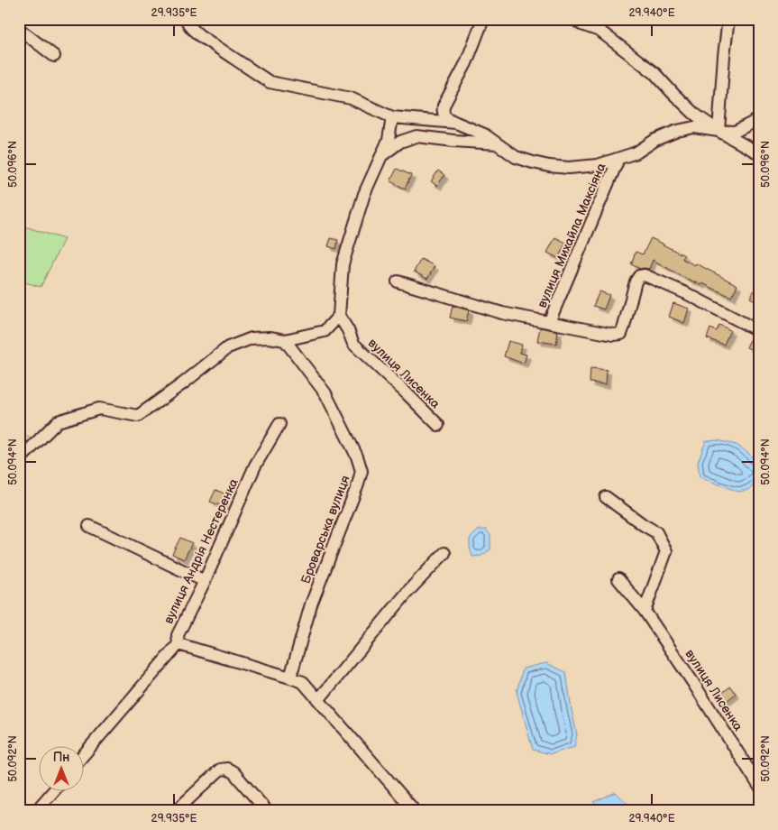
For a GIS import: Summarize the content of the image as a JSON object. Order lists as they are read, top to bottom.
{
  "streets": {
    "street": [
      "вулиця Михайла Максіяна",
      "вулиця Лисенка",
      "Броварська вулиця",
      "вулиця Андрія Нестеренка"
    ]
  },
  "north": "top",
  "coordinates": [
    "29.935°E",
    "29.940°E",
    "50.096°N",
    "50.094°N",
    "50.092°N"
  ]
}
